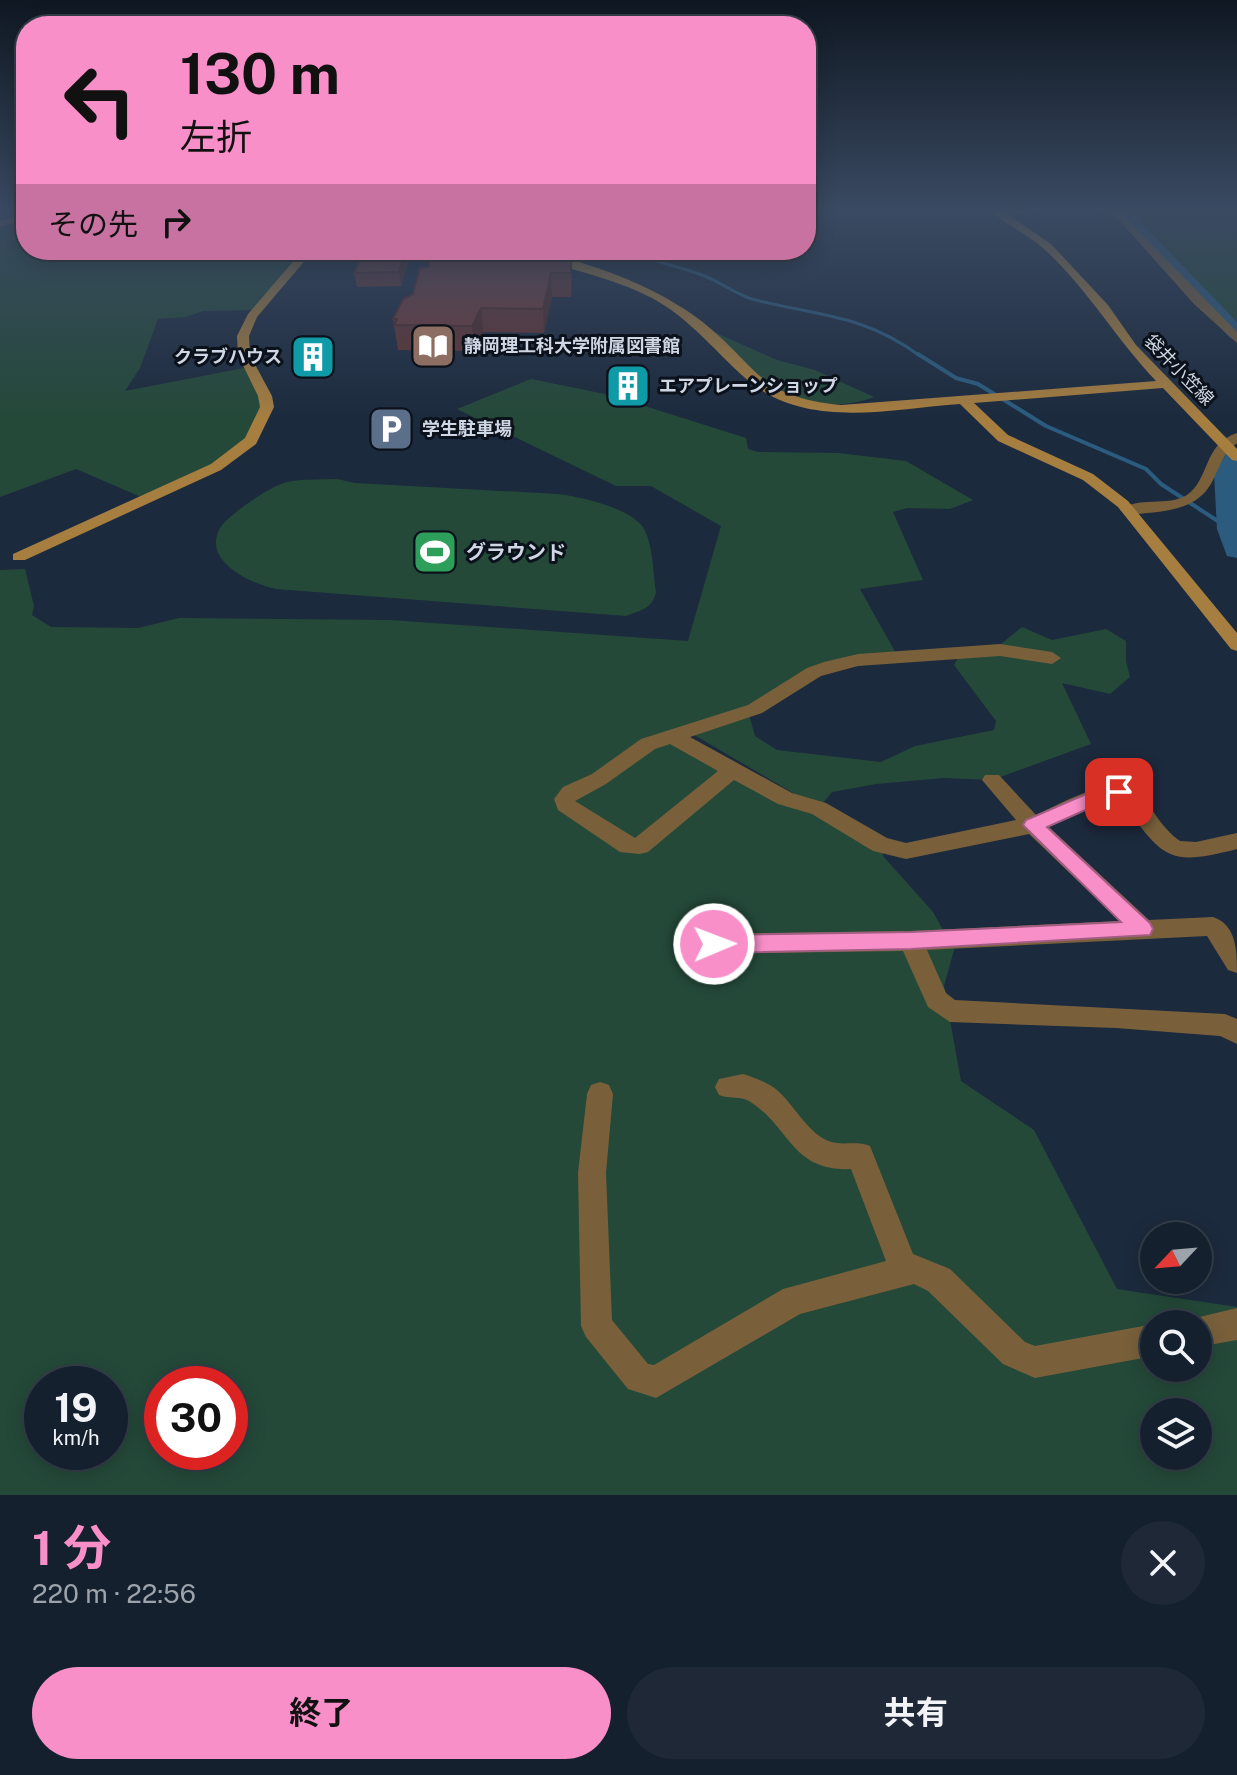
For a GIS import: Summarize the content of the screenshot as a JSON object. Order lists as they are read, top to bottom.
{
  "streets": {
    "street": ["袋井小笠線"]
  },
  "places": {
    "library": ["静岡理工科大学附属図書館"],
    "building": ["クラブハウス", "エアプレーンショップ"],
    "parking": ["学生駐車場"],
    "sports": ["グラウンド"]
  },
  "north": "bottom left",
  "page": {
    "turn": ["130 m", "左折"],
    "then": "その先",
    "speed": "19 km/h",
    "limit": "30",
    "heading": ["1 分", "220 m · 22:56"],
    "buttons": ["終了", "共有"]
  }
}
